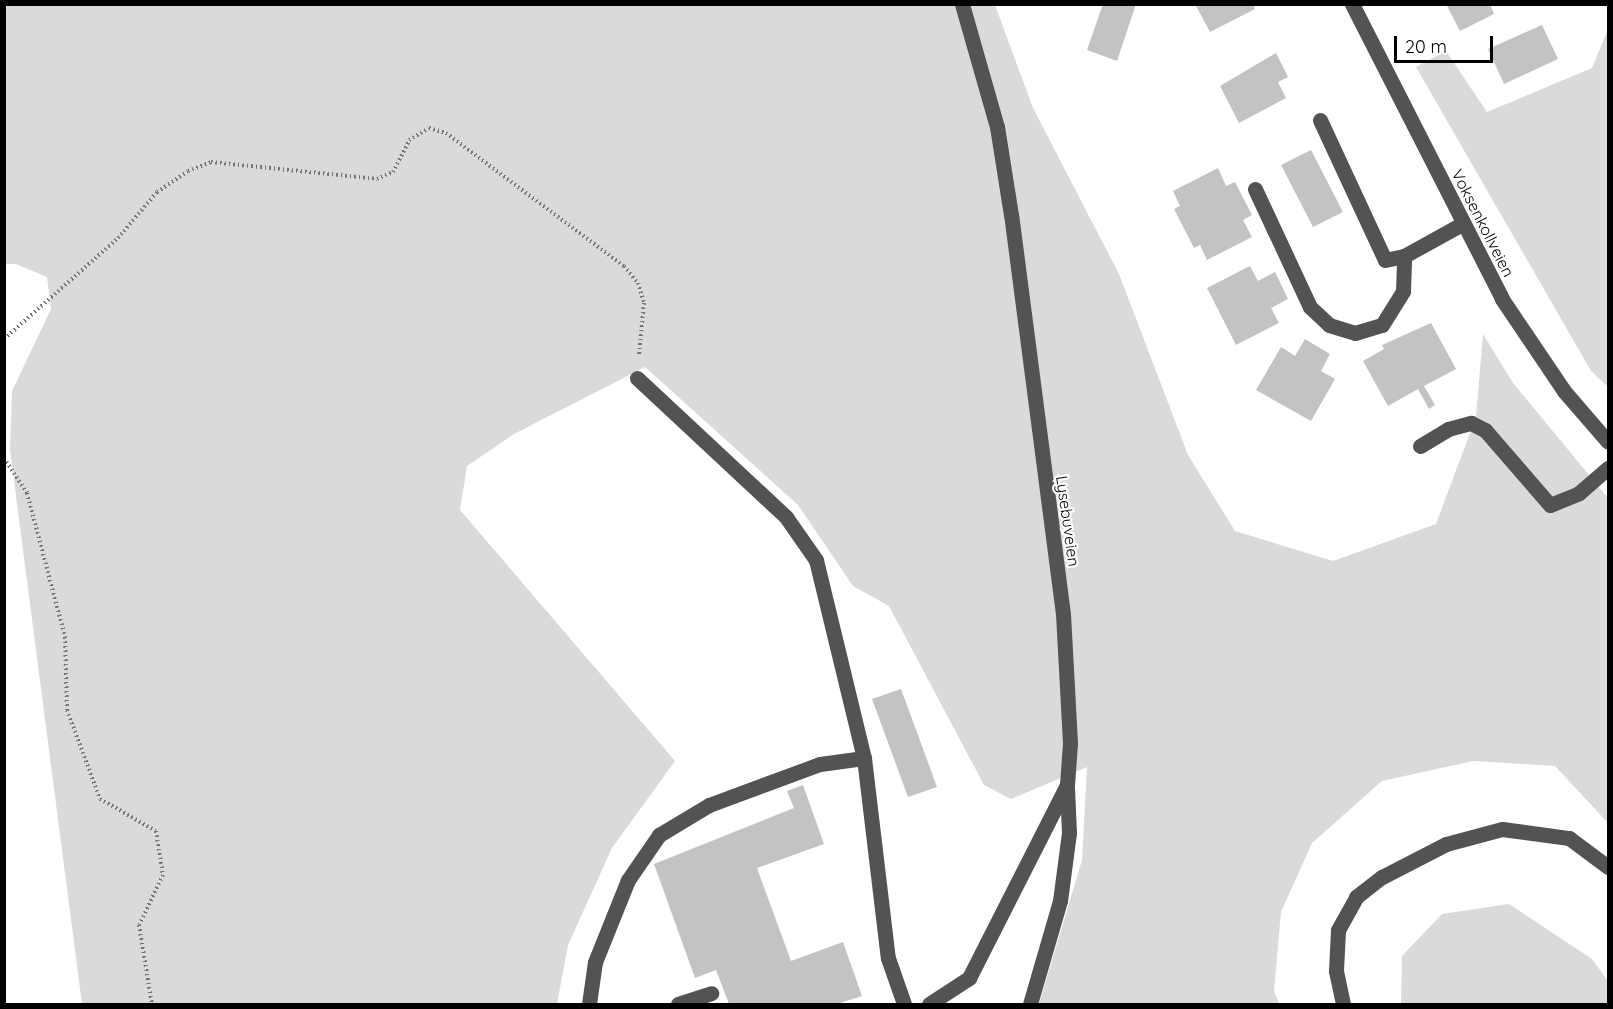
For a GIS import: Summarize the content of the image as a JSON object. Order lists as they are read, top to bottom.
{
  "streets": {
    "street": ["Voksenkollveien", "Lysebuveien"]
  },
  "scale_bar": "20 m"
}
